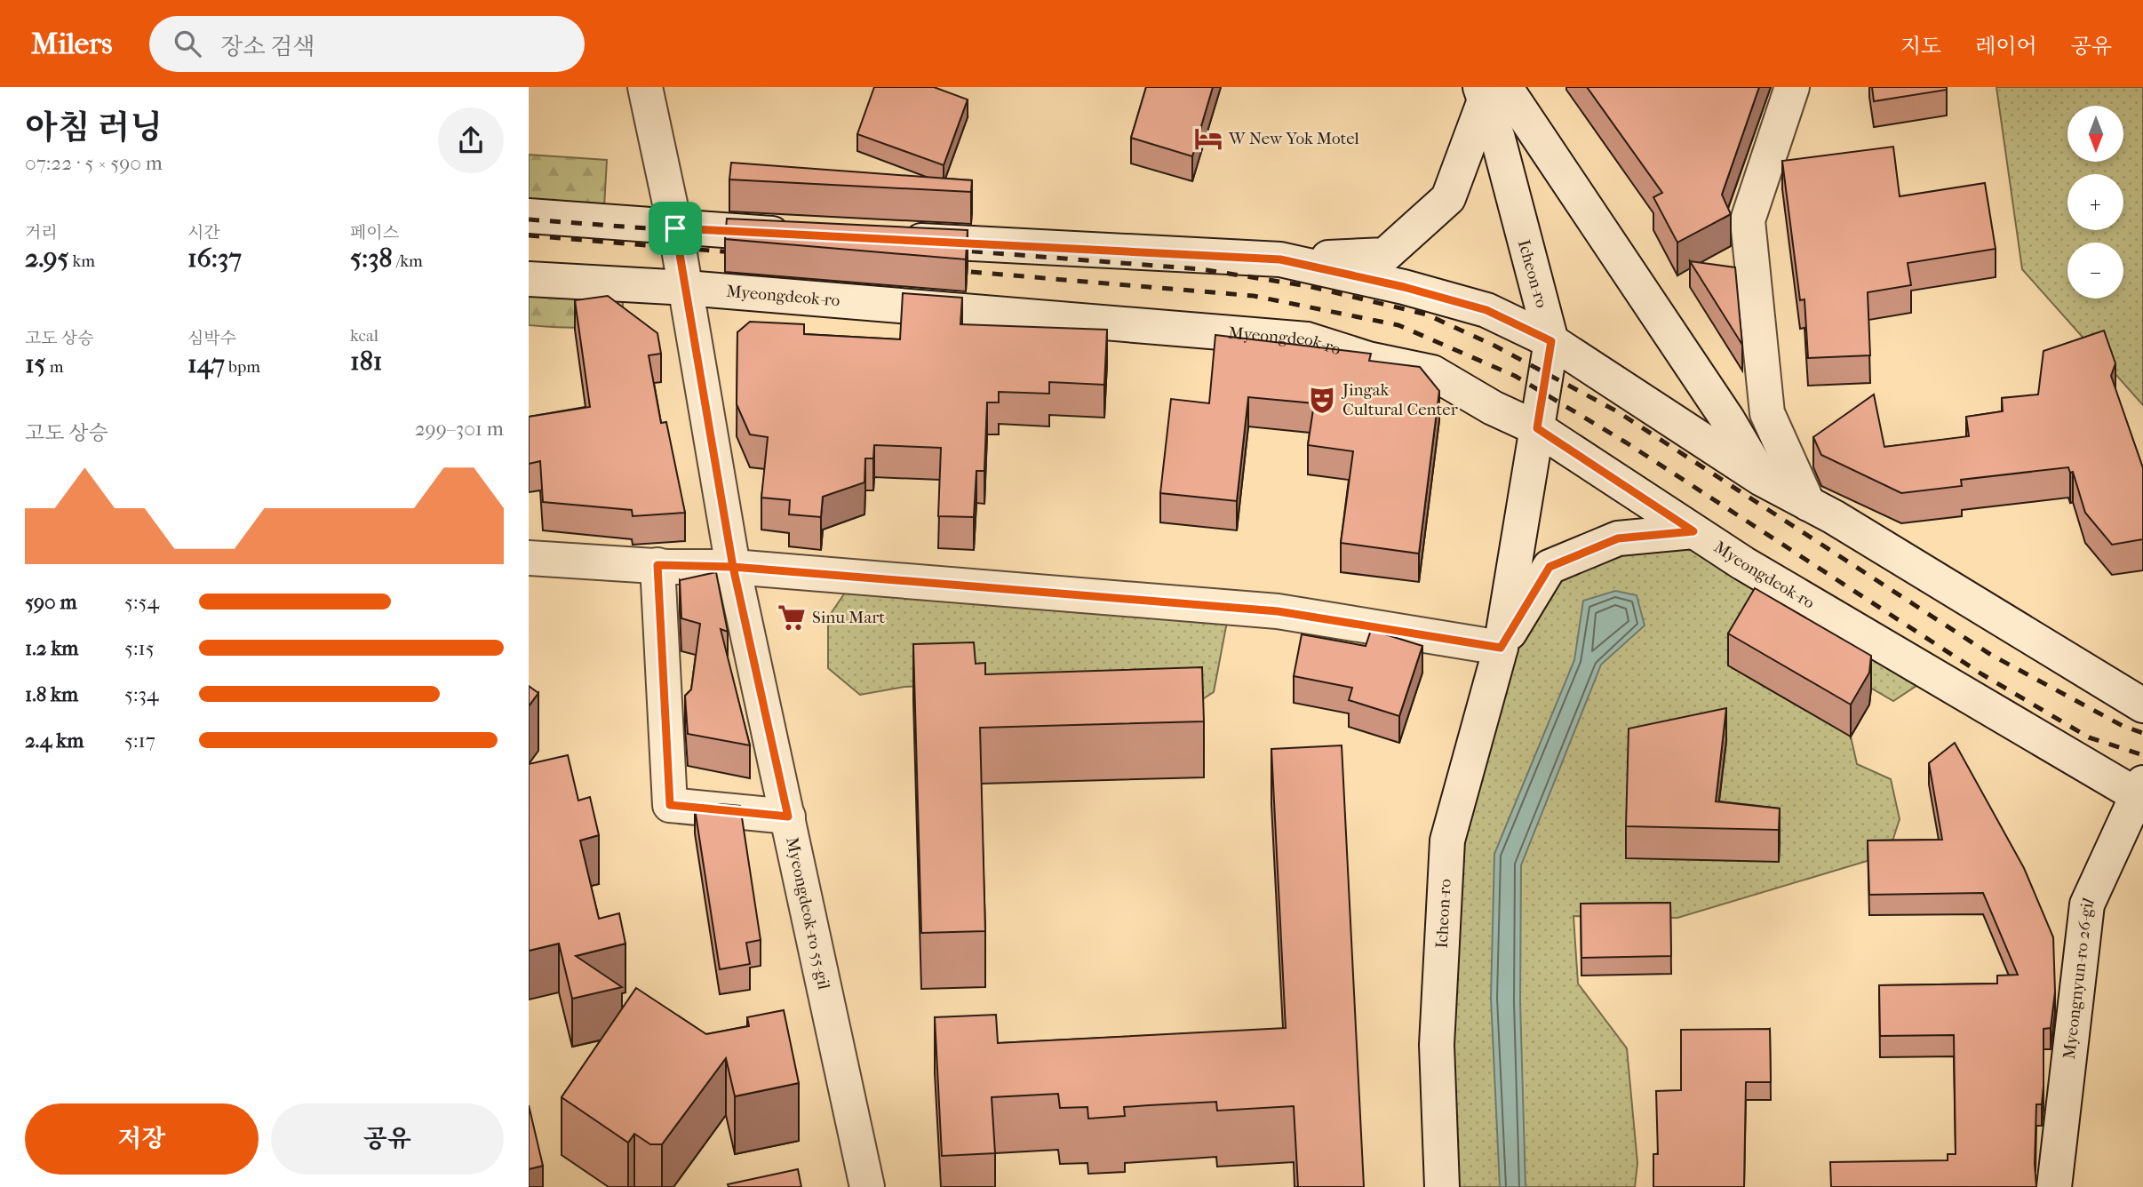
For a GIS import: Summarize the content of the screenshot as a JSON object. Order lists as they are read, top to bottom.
{
  "streets": {
    "main road": [
      "Icheon-ro",
      "Myeongdeok-ro",
      "Myeongdeok-ro 55-gil",
      "Myeongnyun-ro 26-gil"
    ]
  },
  "crossings": [
    ["Icheon-ro", "Myeongdeok-ro"],
    ["Myeongdeok-ro", "Myeongdeok-ro 55-gil"],
    ["Myeongdeok-ro", "Myeongnyun-ro 26-gil"]
  ],
  "places": {
    "hotel": ["W New Yok Motel"],
    "theatre": ["Jingak Cultural Center"],
    "supermarket": ["Sinu Mart"]
  },
  "north": "bottom",
  "page": {
    "header": "Milers",
    "search": "장소 검색",
    "nav": ["지도", "레이어", "공유"],
    "heading": ["아침 러닝", "07:22 · 5 × 590 m"],
    "map_buttons": ["+", "−"],
    "stats": [
      ["거리", "2.95 km"],
      ["시간", "16:37"],
      ["페이스", "5:38 /km"],
      ["고도 상승", "15 m"],
      ["심박수", "147 bpm"],
      ["kcal", "181"]
    ],
    "chart": ["고도 상승", "299–301 m"],
    "list": [
      {
        "name": "590 m",
        "note": "5:54"
      },
      {
        "name": "1.2 km",
        "note": "5:15"
      },
      {
        "name": "1.8 km",
        "note": "5:34"
      },
      {
        "name": "2.4 km",
        "note": "5:17"
      }
    ],
    "buttons": ["저장", "공유"]
  }
}
